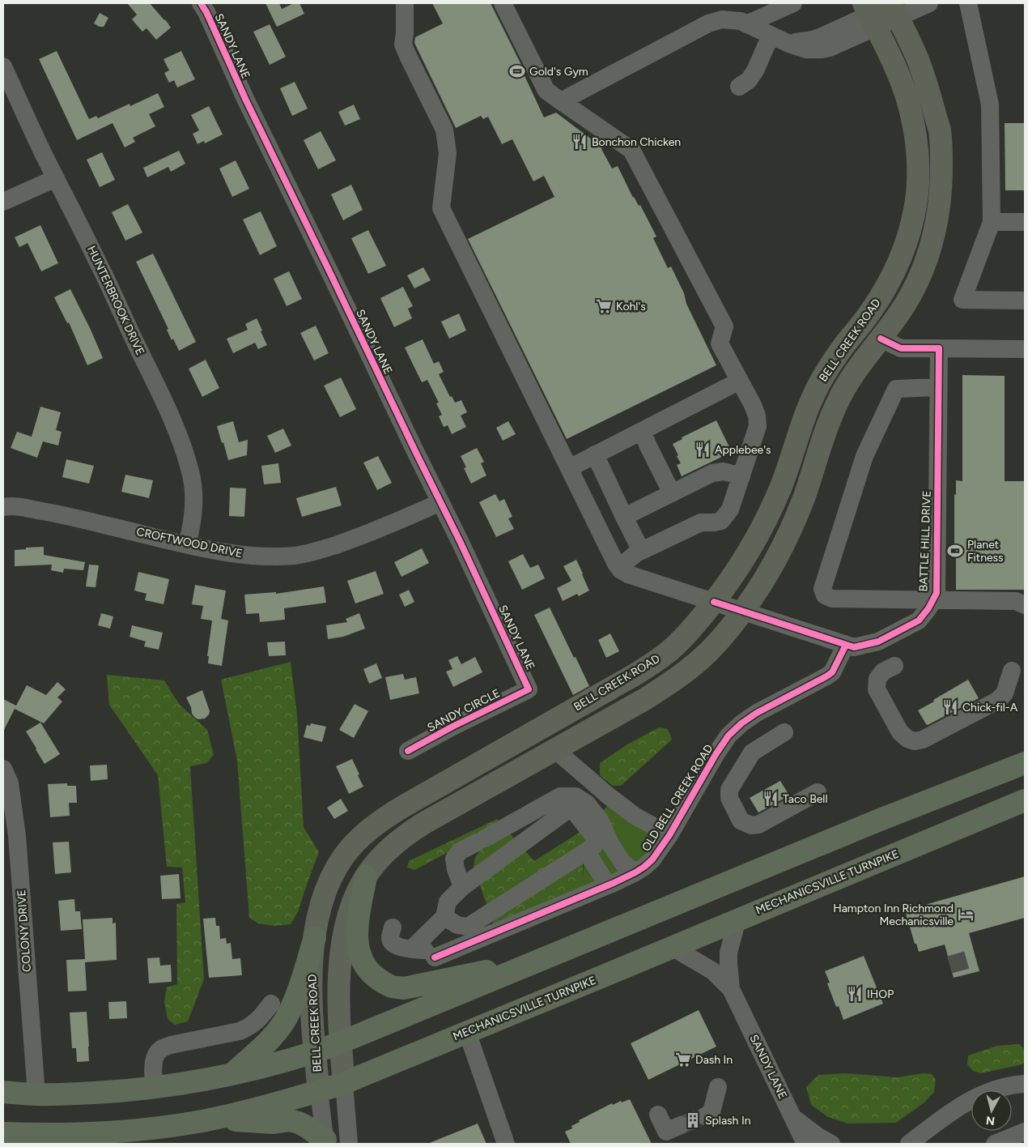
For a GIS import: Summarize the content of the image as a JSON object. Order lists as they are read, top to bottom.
{
  "streets": {
    "highway": ["MECHANICSVILLE TURNPIKE"],
    "main road": ["BELL CREEK ROAD"],
    "street": [
      "SANDY LANE",
      "HUNTERBROOK DRIVE",
      "BATTLE HILL DRIVE",
      "CROFTWOOD DRIVE",
      "SANDY CIRCLE",
      "OLD BELL CREEK ROAD",
      "COLONY DRIVE"
    ]
  },
  "crossings": [
    ["SANDY LANE", "CROFTWOOD DRIVE"],
    ["SANDY LANE", "SANDY CIRCLE"],
    ["SANDY LANE", "MECHANICSVILLE TURNPIKE"],
    ["HUNTERBROOK DRIVE", "CROFTWOOD DRIVE"],
    ["BELL CREEK ROAD", "BATTLE HILL DRIVE"],
    ["BELL CREEK ROAD", "MECHANICSVILLE TURNPIKE"],
    ["BATTLE HILL DRIVE", "OLD BELL CREEK ROAD"]
  ],
  "places": {
    "sports": ["Gold's Gym", "Planet Fitness"],
    "restaurant": [
      "Bonchon Chicken",
      "Applebee's",
      "Chick-fil-A",
      "Taco Bell",
      "IHOP"
    ],
    "supermarket": ["Kohl's", "Dash In"],
    "hotel": ["Hampton Inn Richmond Mechanicsville"],
    "building": ["Splash In"]
  },
  "north": "bottom"
}
